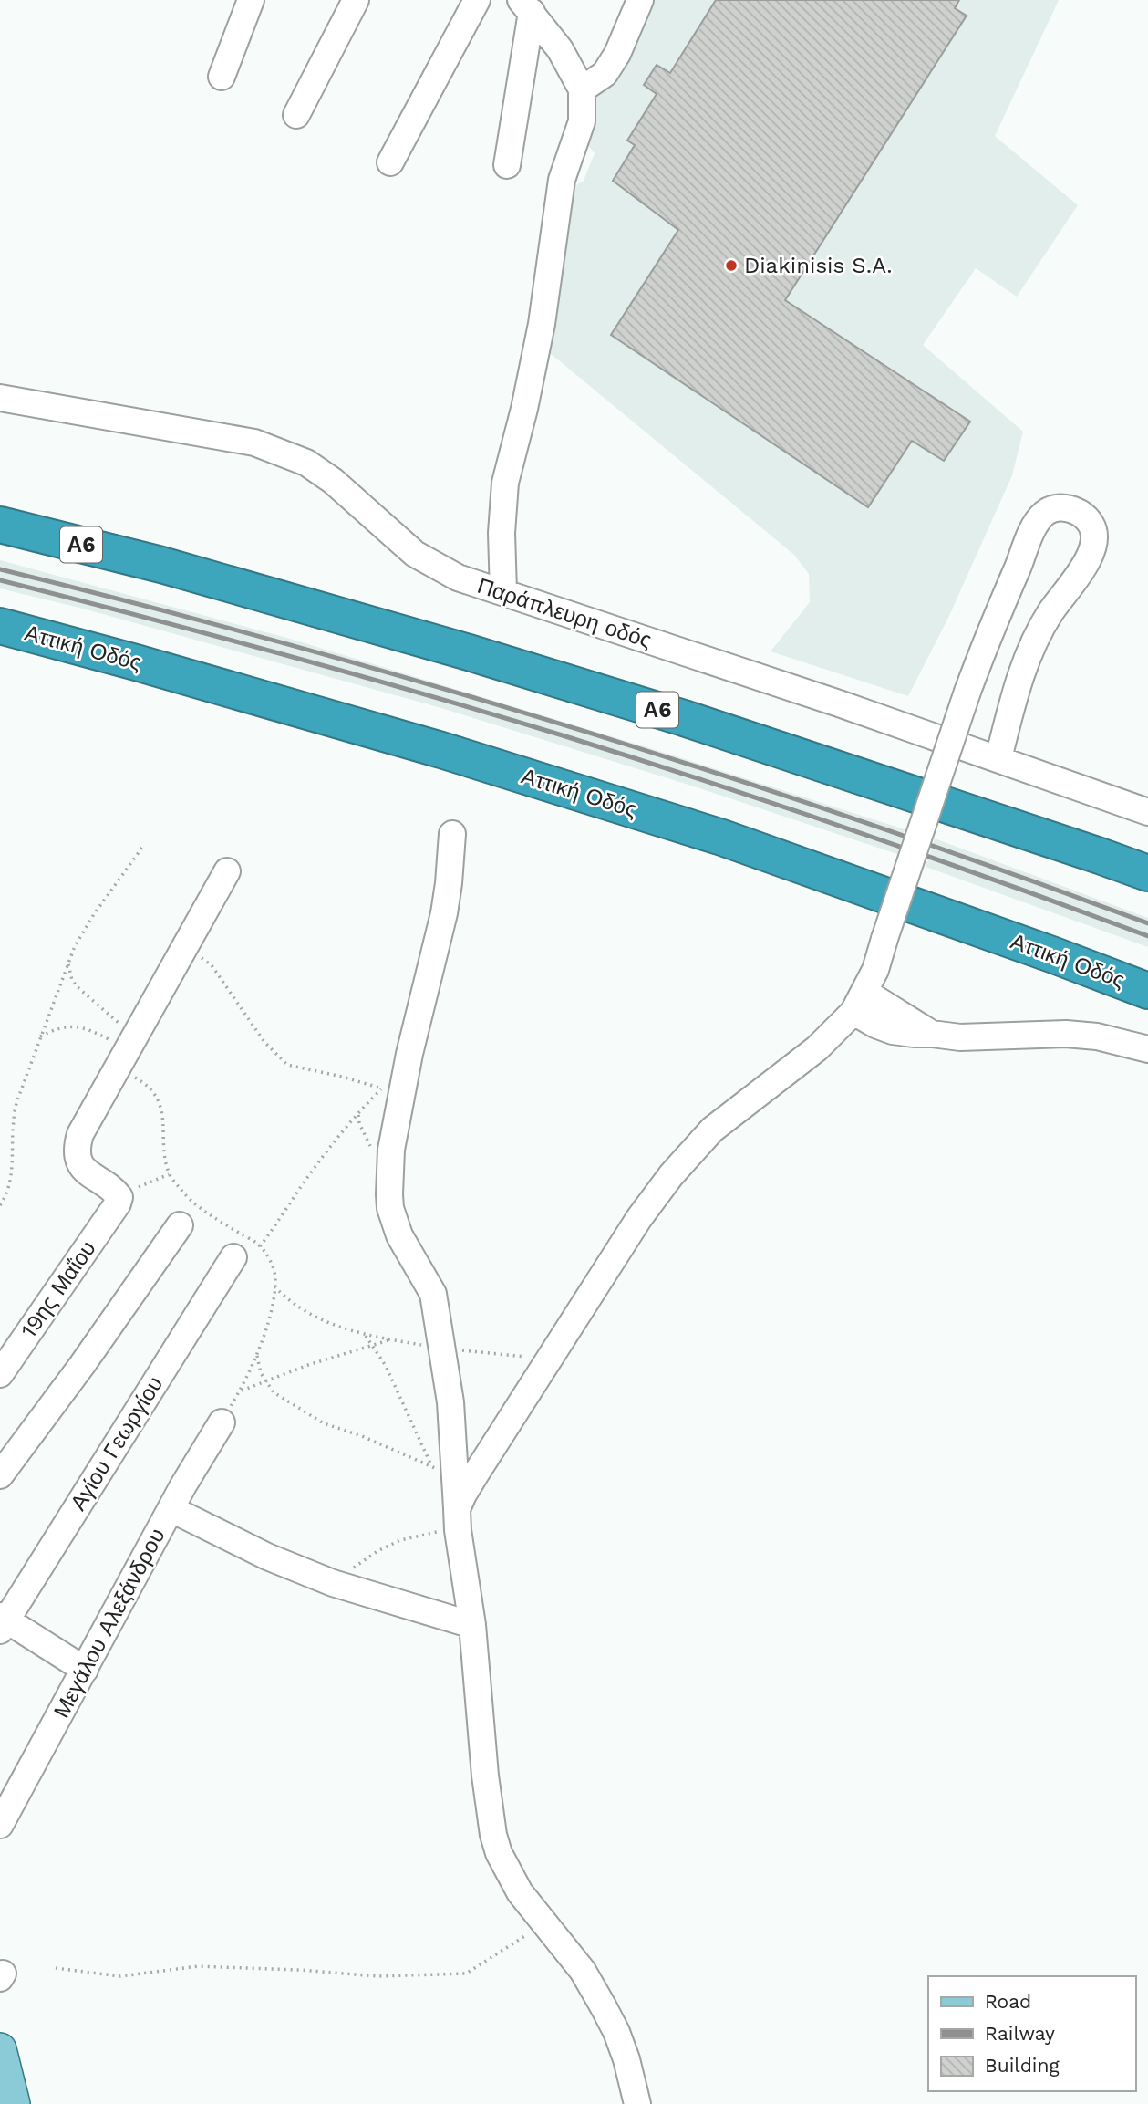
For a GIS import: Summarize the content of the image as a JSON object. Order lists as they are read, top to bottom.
{
  "streets": {
    "highway": ["Α6", "Αττική Οδός"],
    "street": [
      "Παράπλευρη οδός",
      "19ης Μαΐου",
      "Αγίου Γεωργίου",
      "Μεγάλου Αλεξάνδρου"
    ]
  },
  "places": ["Diakinisis S.A."],
  "legend": ["Road", "Railway", "Building"]
}
